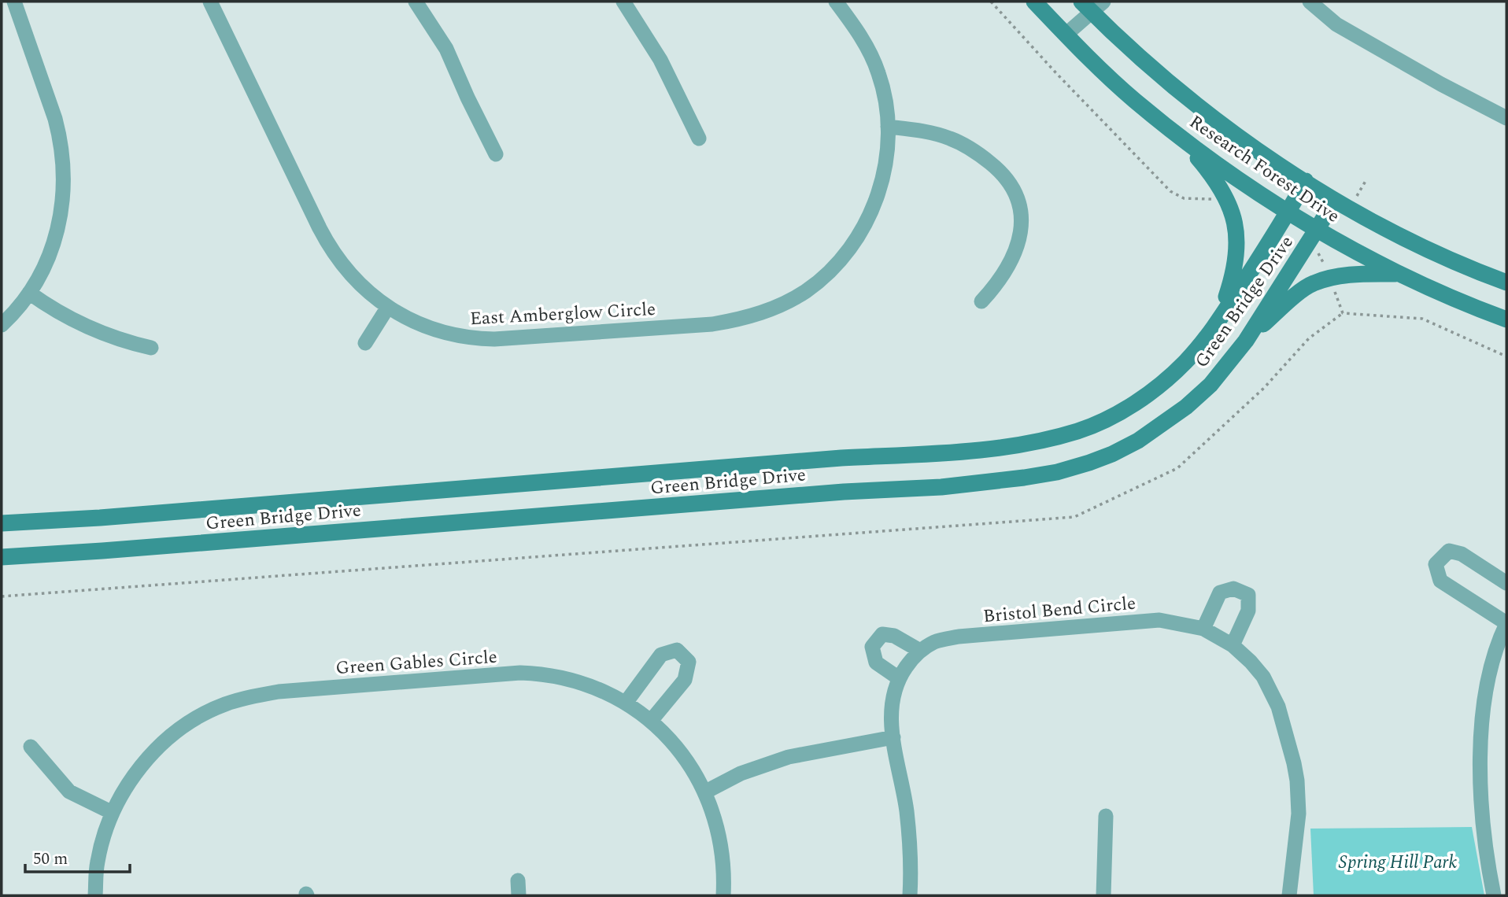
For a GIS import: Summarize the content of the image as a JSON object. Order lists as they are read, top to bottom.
{
  "streets": {
    "main road": ["Research Forest Drive", "Green Bridge Drive"],
    "street": ["East Amberglow Circle", "Bristol Bend Circle", "Green Gables Circle"]
  },
  "crossings": [
    ["Research Forest Drive", "Green Bridge Drive"]
  ],
  "parks": ["Spring Hill Park"],
  "scale_bar": "50 m"
}
